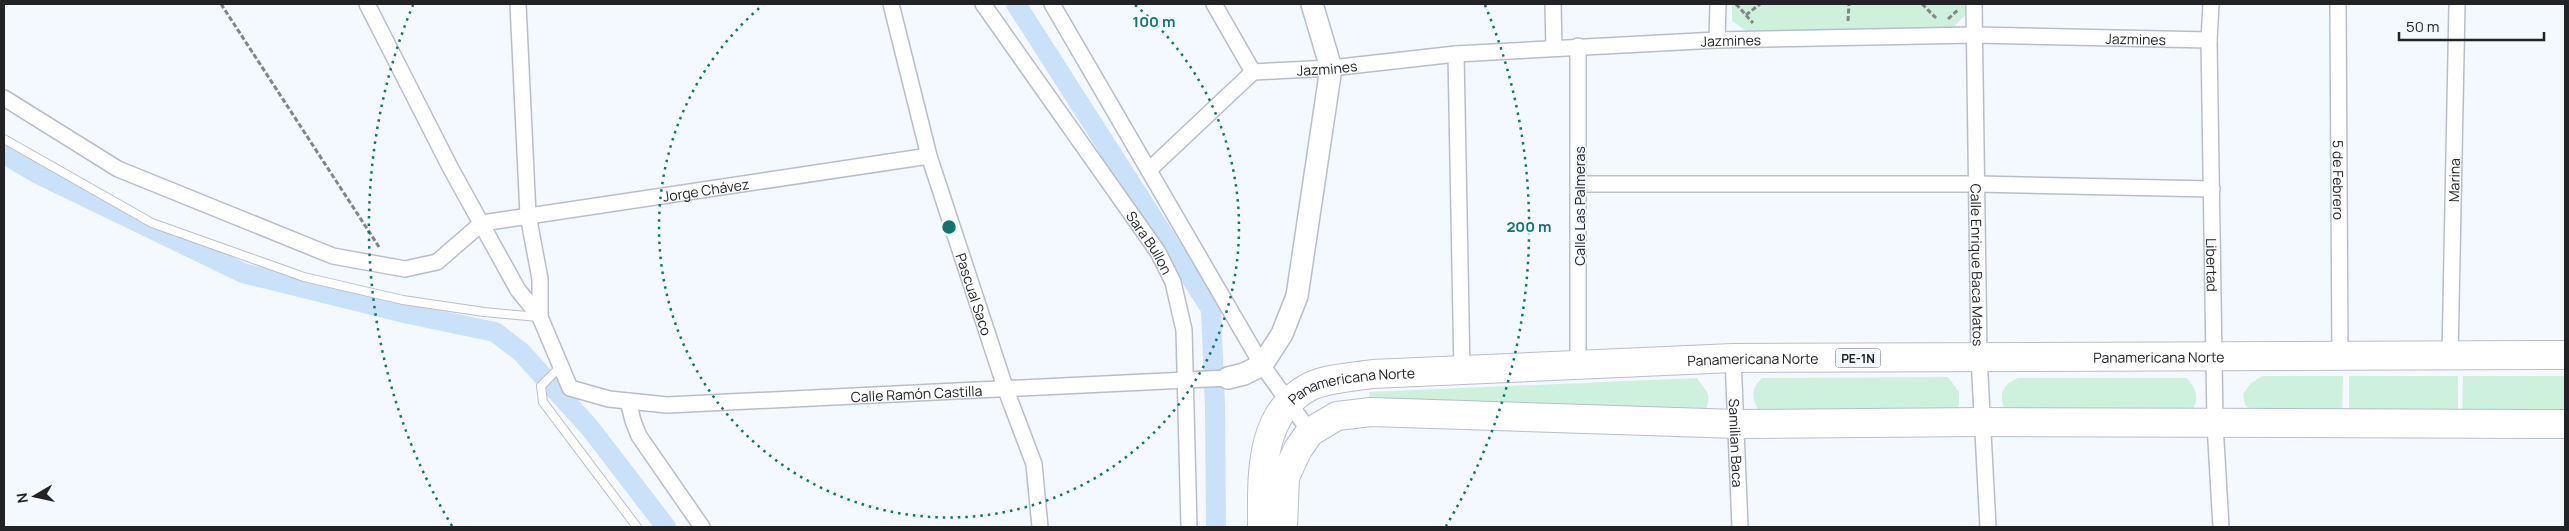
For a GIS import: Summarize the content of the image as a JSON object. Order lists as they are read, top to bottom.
{
  "streets": {
    "highway": ["Panamericana Norte", "PE-1N"],
    "street": [
      "Jazmines",
      "5 de Febrero",
      "Marina",
      "Jorge Chávez",
      "Calle Las Palmeras",
      "Sara Bullon",
      "Calle Enrique Baca Matos",
      "Libertad",
      "Pascual Saco",
      "Calle Ramón Castilla",
      "Samilian Baca"
    ]
  },
  "crossings": [
    ["Jazmines", "Calle Las Palmeras"],
    ["Jazmines", "Calle Enrique Baca Matos"],
    ["Jazmines", "Libertad"],
    ["5 de Febrero", "Panamericana Norte"],
    ["Marina", "Panamericana Norte"],
    ["Jorge Chávez", "Pascual Saco"],
    ["Calle Las Palmeras", "Panamericana Norte"],
    ["Sara Bullon", "Calle Ramón Castilla"],
    ["Calle Enrique Baca Matos", "Panamericana Norte"],
    ["Libertad", "Panamericana Norte"],
    ["Pascual Saco", "Calle Ramón Castilla"],
    ["Panamericana Norte", "Samilian Baca"]
  ],
  "scale_bar": "50 m",
  "north": "left",
  "rings": ["100 m", "200 m"]
}
